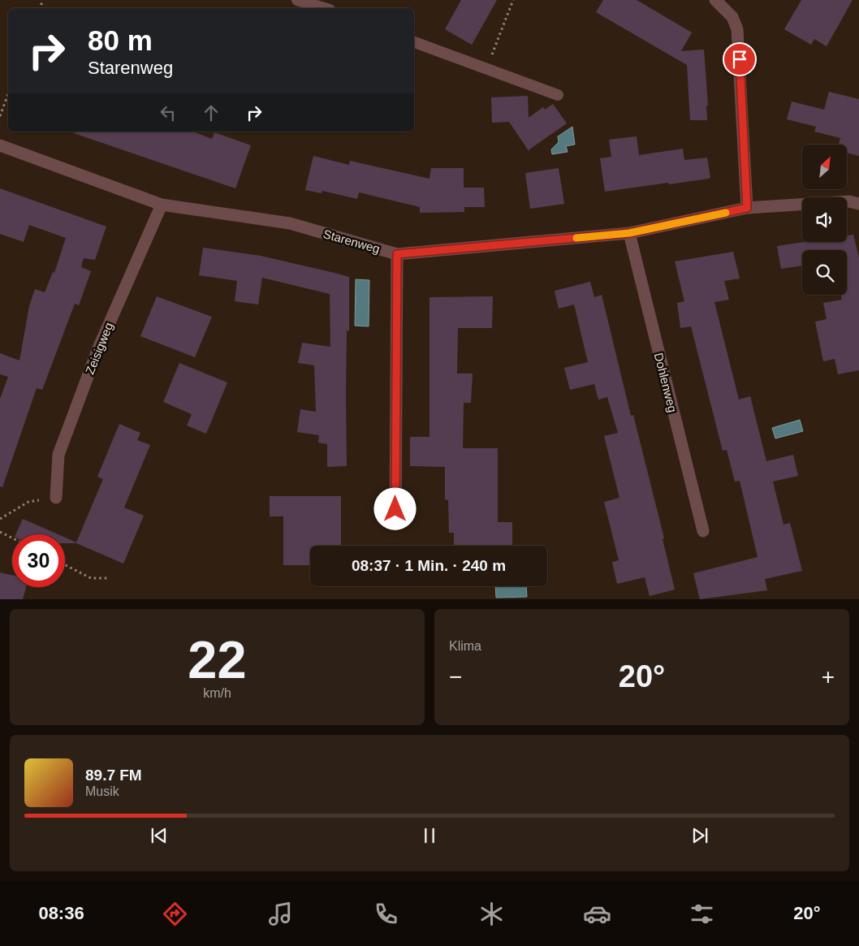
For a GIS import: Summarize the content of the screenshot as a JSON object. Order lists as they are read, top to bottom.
{
  "streets": {
    "street": ["Starenweg", "Zeisigweg", "Dohlenweg"]
  },
  "crossings": [
    ["Starenweg", "Zeisigweg"],
    ["Starenweg", "Dohlenweg"]
  ],
  "north": "top right",
  "page": {
    "turn": ["80 m", "Starenweg"],
    "limit": "30",
    "trip": "08:37 · 1 Min. · 240 m",
    "tile": [
      ["22", "km/h"],
      "Klima"
    ],
    "heat": ["−", "20°", "+"],
    "song": ["89.7 FM", "Musik"],
    "tabs": ["08:36", "20°"]
  }
}
